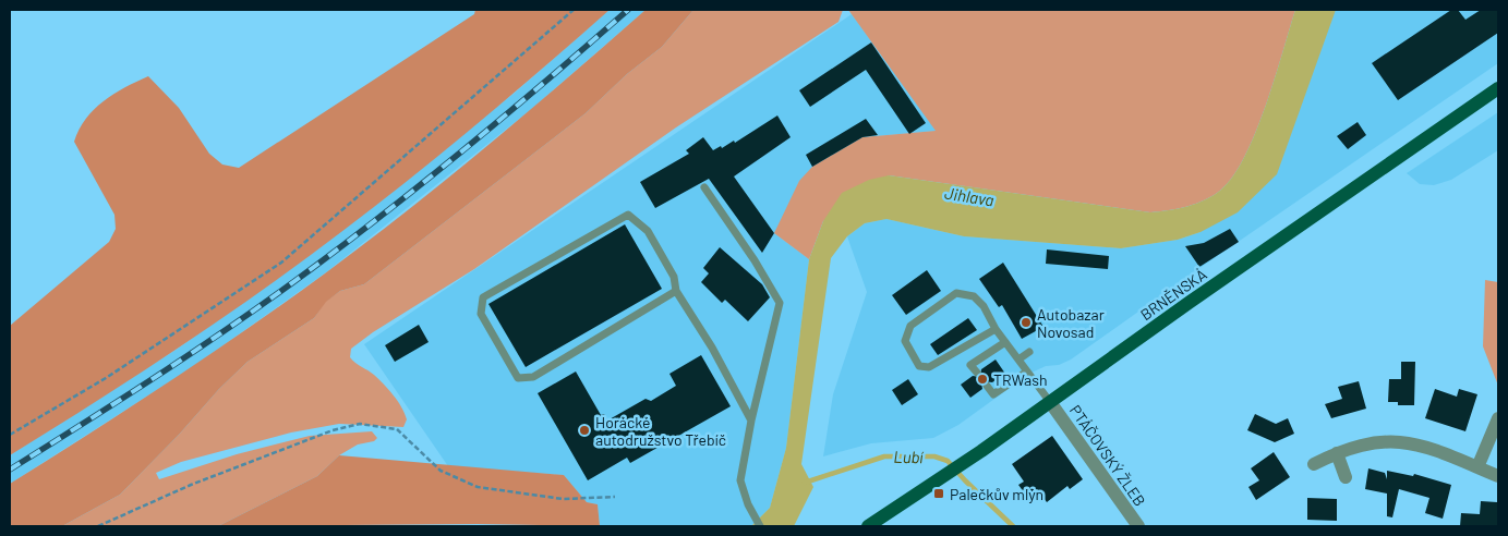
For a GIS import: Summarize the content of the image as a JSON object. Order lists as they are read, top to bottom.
{
  "streets": {
    "main road": ["BRNĚNSKÁ"],
    "street": ["PTÁČOVSKÝ ŽLEB"]
  },
  "crossings": [
    ["BRNĚNSKÁ", "PTÁČOVSKÝ ŽLEB"]
  ],
  "water": ["Jihlava", "Lubí"],
  "places": {
    "other": ["Autobazar Novosad", "TRWash", "Horácké autodružstvo Třebíč"],
    "transit": ["Palečkův mlýn"]
  }
}
